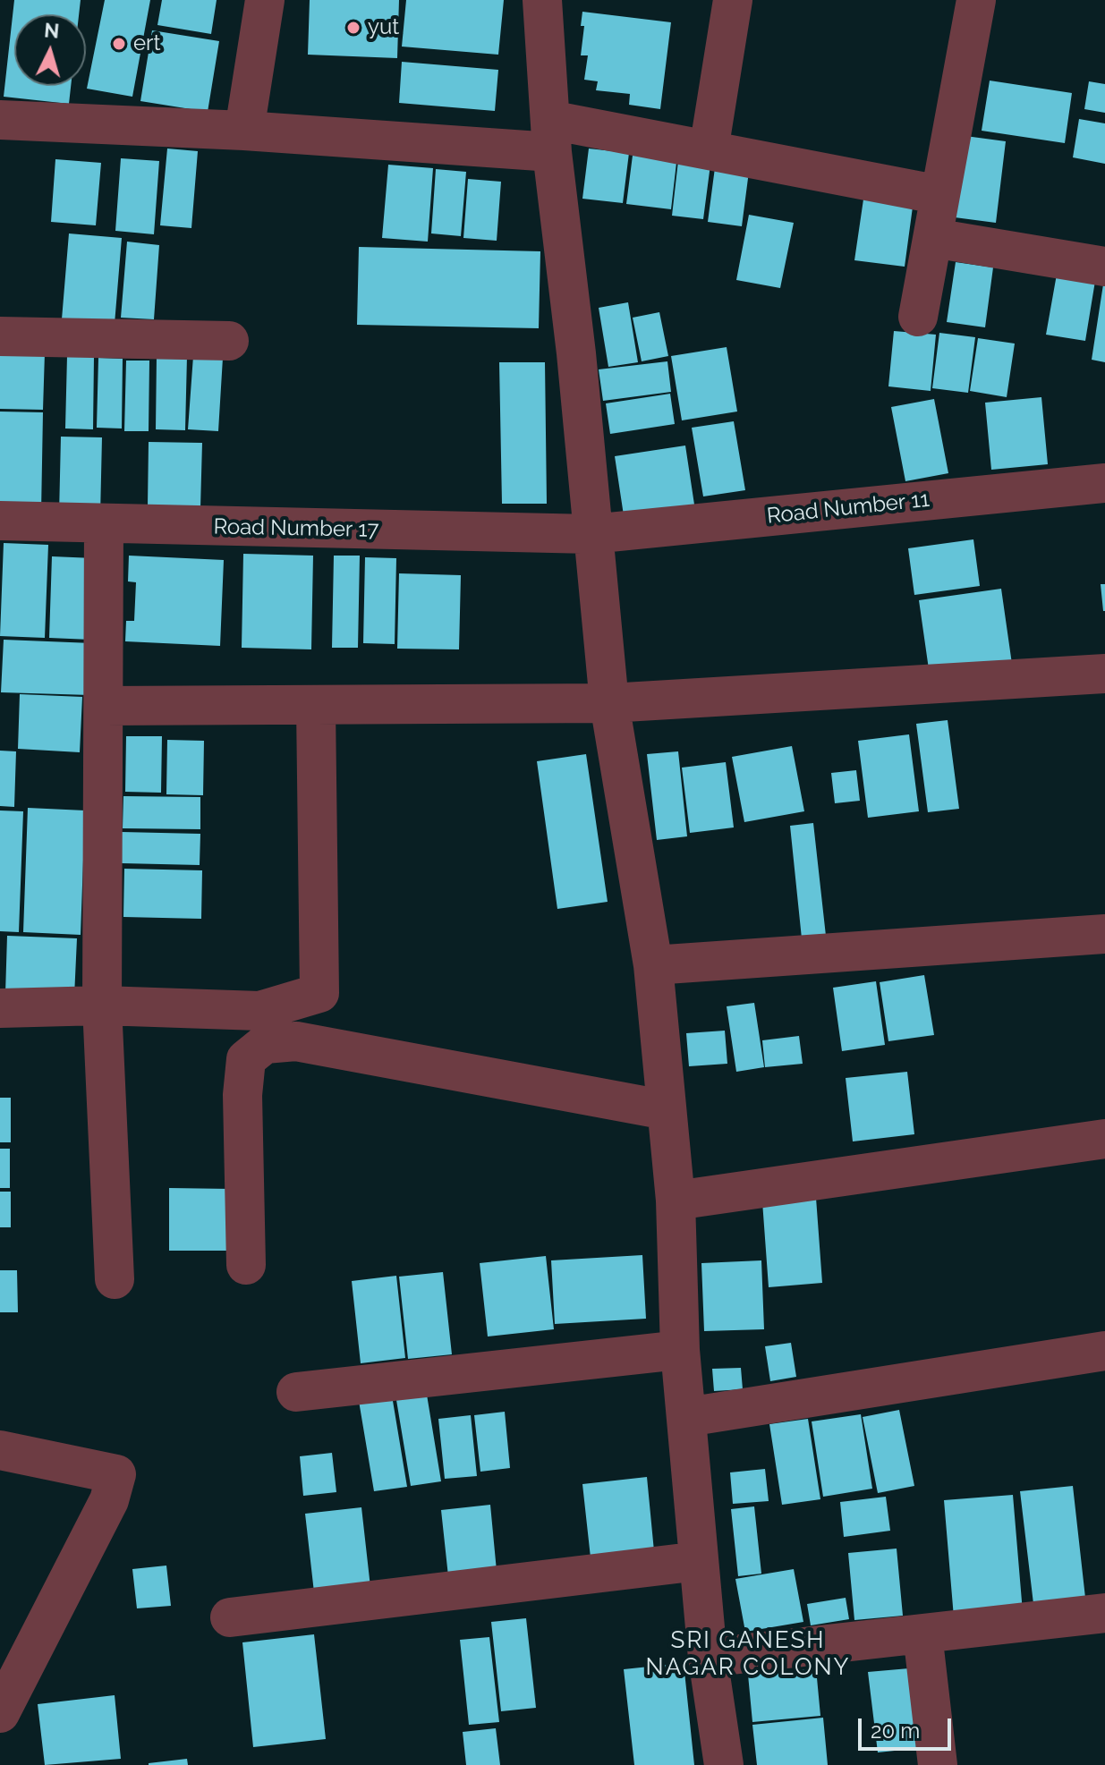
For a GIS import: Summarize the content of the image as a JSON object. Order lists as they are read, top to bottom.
{
  "streets": {
    "street": ["Road Number 11", "Road Number 17"]
  },
  "crossings": [
    ["Road Number 11", "Road Number 17"]
  ],
  "districts": ["SRI GANESH NAGAR COLONY"],
  "places": ["yut", "ert"],
  "scale_bar": "20 m",
  "north": "top"
}
